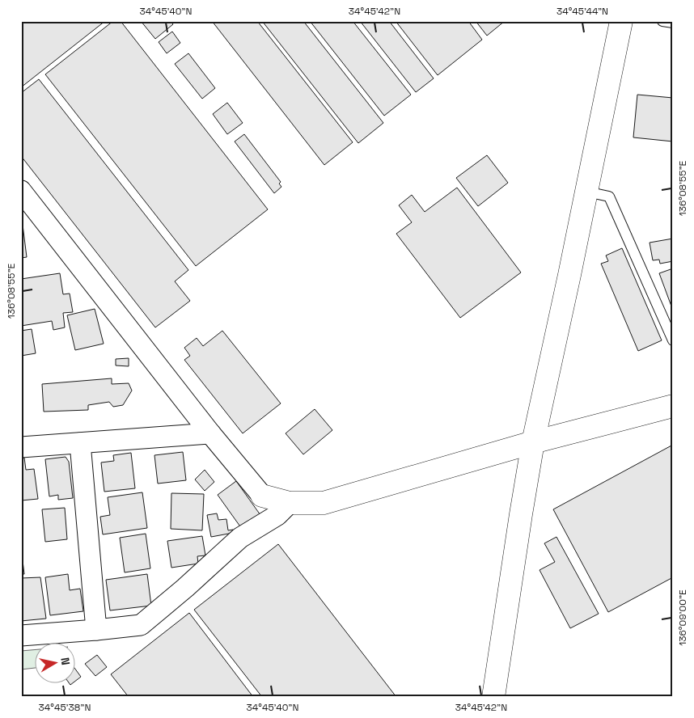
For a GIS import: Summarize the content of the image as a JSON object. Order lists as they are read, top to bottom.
{
  "north": "right",
  "coordinates": [
    "34°45'40\"N",
    "34°45'42\"N",
    "34°45'44\"N",
    "136°08'55\"E",
    "136°09'00\"E",
    "34°45'38\"N"
  ]
}
